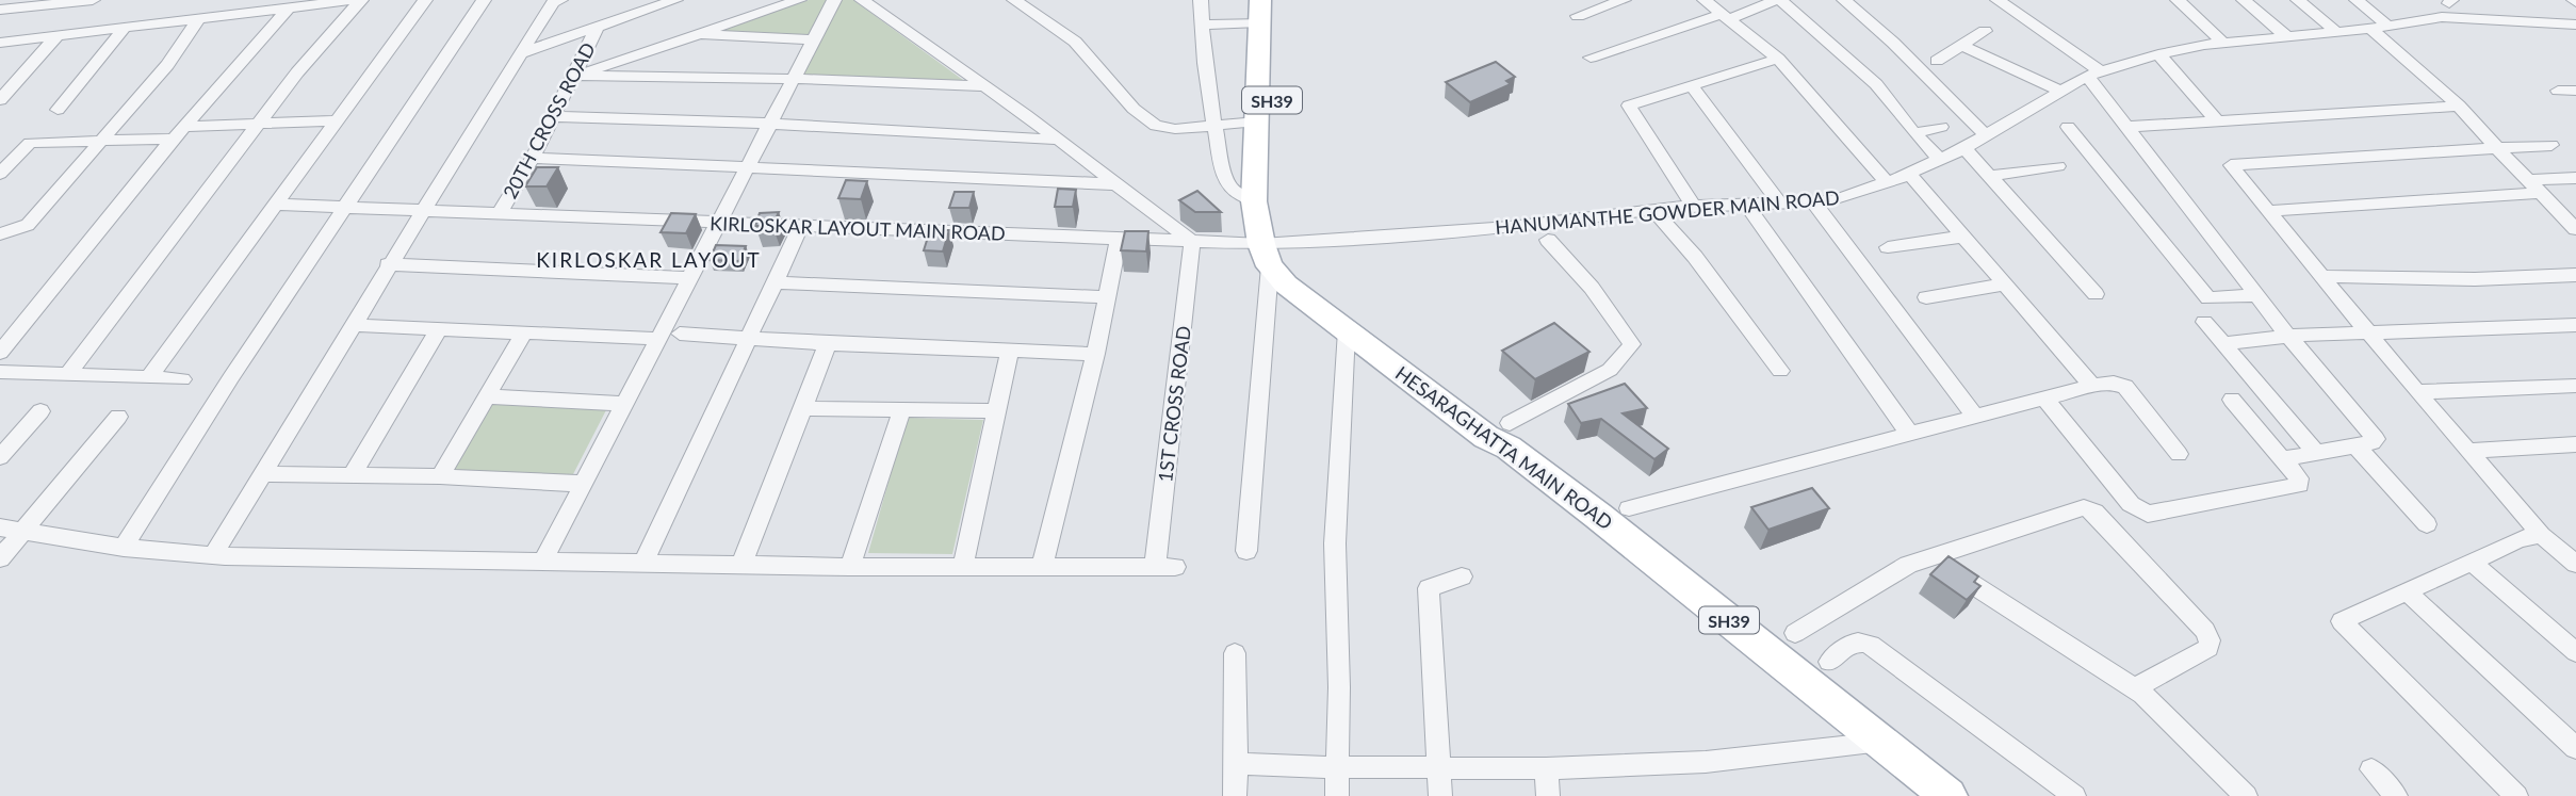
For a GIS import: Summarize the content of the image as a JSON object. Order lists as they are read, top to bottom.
{
  "streets": {
    "main road": ["SH39", "HESARAGHATTA MAIN ROAD"],
    "street": [
      "20TH CROSS ROAD",
      "HANUMANTHE GOWDER MAIN ROAD",
      "KIRLOSKAR LAYOUT MAIN ROAD",
      "1ST CROSS ROAD"
    ]
  },
  "crossings": [
    ["SH39", "HANUMANTHE GOWDER MAIN ROAD"],
    ["SH39", "KIRLOSKAR LAYOUT MAIN ROAD"],
    ["SH39", "HESARAGHATTA MAIN ROAD"],
    ["20TH CROSS ROAD", "KIRLOSKAR LAYOUT MAIN ROAD"],
    ["HANUMANTHE GOWDER MAIN ROAD", "KIRLOSKAR LAYOUT MAIN ROAD"],
    ["HANUMANTHE GOWDER MAIN ROAD", "HESARAGHATTA MAIN ROAD"],
    ["KIRLOSKAR LAYOUT MAIN ROAD", "1ST CROSS ROAD"],
    ["KIRLOSKAR LAYOUT MAIN ROAD", "HESARAGHATTA MAIN ROAD"]
  ],
  "districts": ["KIRLOSKAR LAYOUT"]
}
